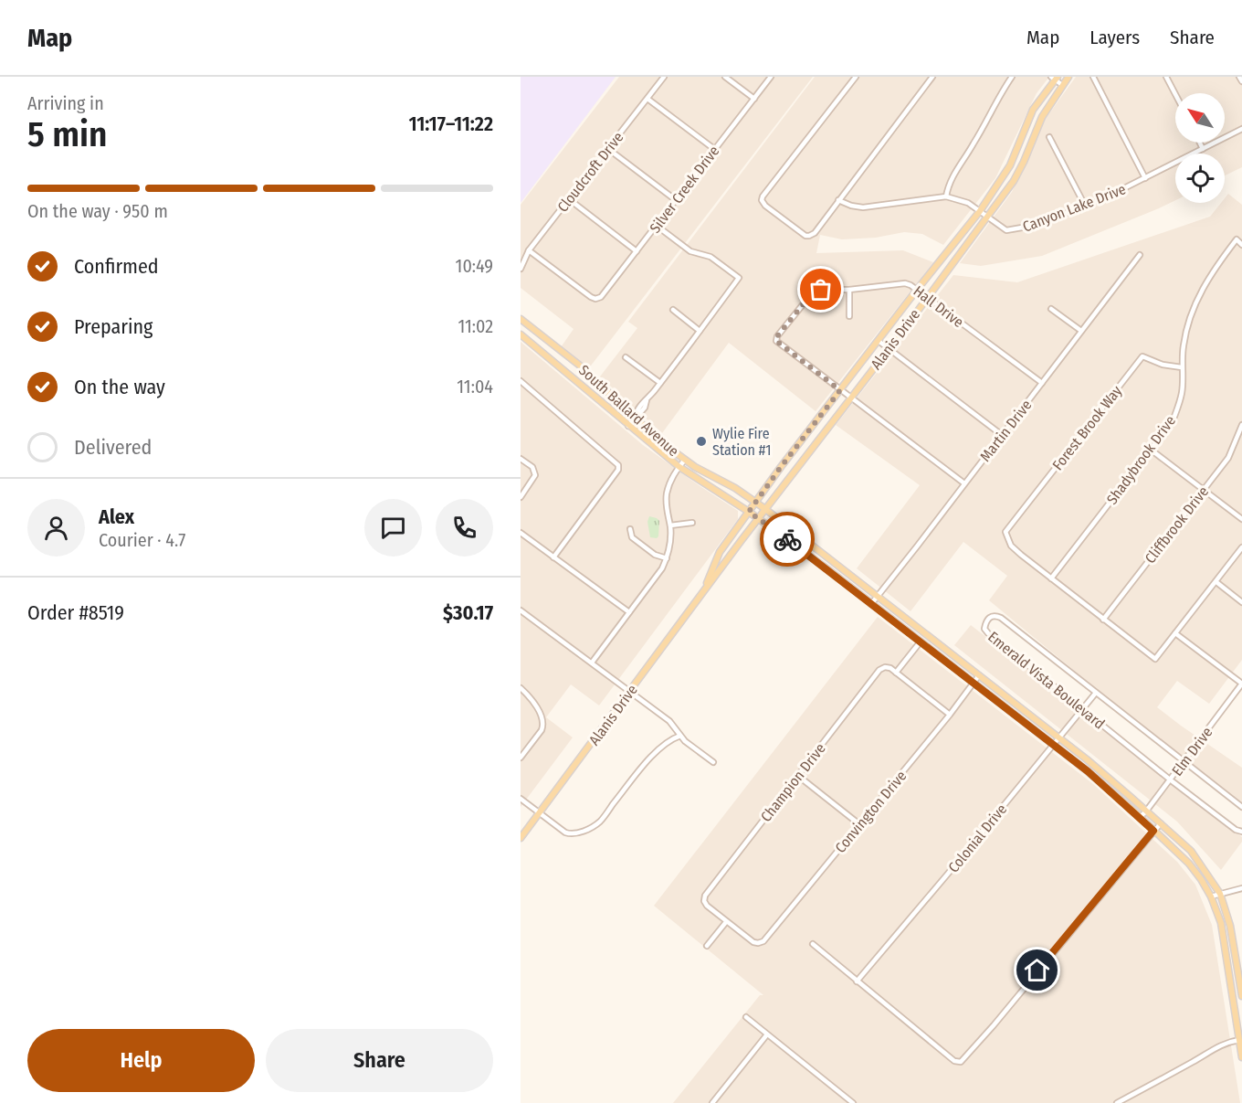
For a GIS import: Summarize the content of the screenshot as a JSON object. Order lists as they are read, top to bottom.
{
  "streets": {
    "main road": ["Alanis Drive", "South Ballard Avenue"],
    "street": [
      "Cloudcroft Drive",
      "Silver Creek Drive",
      "Canyon Lake Drive",
      "Hall Drive",
      "Forest Brook Way",
      "Martin Drive",
      "Shadybrook Drive",
      "Cliffbrook Drive",
      "Emerald Vista Boulevard",
      "Elm Drive",
      "Champion Drive",
      "Convington Drive",
      "Colonial Drive"
    ]
  },
  "crossings": [
    ["Cloudcroft Drive", "Silver Creek Drive"],
    ["Canyon Lake Drive", "Alanis Drive"],
    ["Hall Drive", "Alanis Drive"],
    ["Hall Drive", "Martin Drive"],
    ["Alanis Drive", "South Ballard Avenue"],
    ["South Ballard Avenue", "Martin Drive"],
    ["South Ballard Avenue", "Elm Drive"],
    ["South Ballard Avenue", "Convington Drive"],
    ["South Ballard Avenue", "Colonial Drive"],
    ["Forest Brook Way", "Shadybrook Drive"],
    ["Emerald Vista Boulevard", "Elm Drive"],
    ["Emerald Vista Boulevard", "Colonial Drive"],
    ["Champion Drive", "Convington Drive"]
  ],
  "places": ["Wylie Fire Station #1"],
  "north": "top left",
  "page": {
    "header": "Map",
    "nav": ["Map", "Layers", "Share"],
    "heading": ["5 min", "Arriving in", "11:17–11:22"],
    "panel": [
      "Alex",
      "Courier · 4.7",
      "Order #8519",
      "$30.17"
    ],
    "bar": "On the way · 950 m",
    "list": [
      ["Confirmed", "10:49"],
      ["Preparing", "11:02"],
      ["On the way", "11:04"],
      "Delivered"
    ],
    "buttons": ["Help", "Share"]
  }
}
